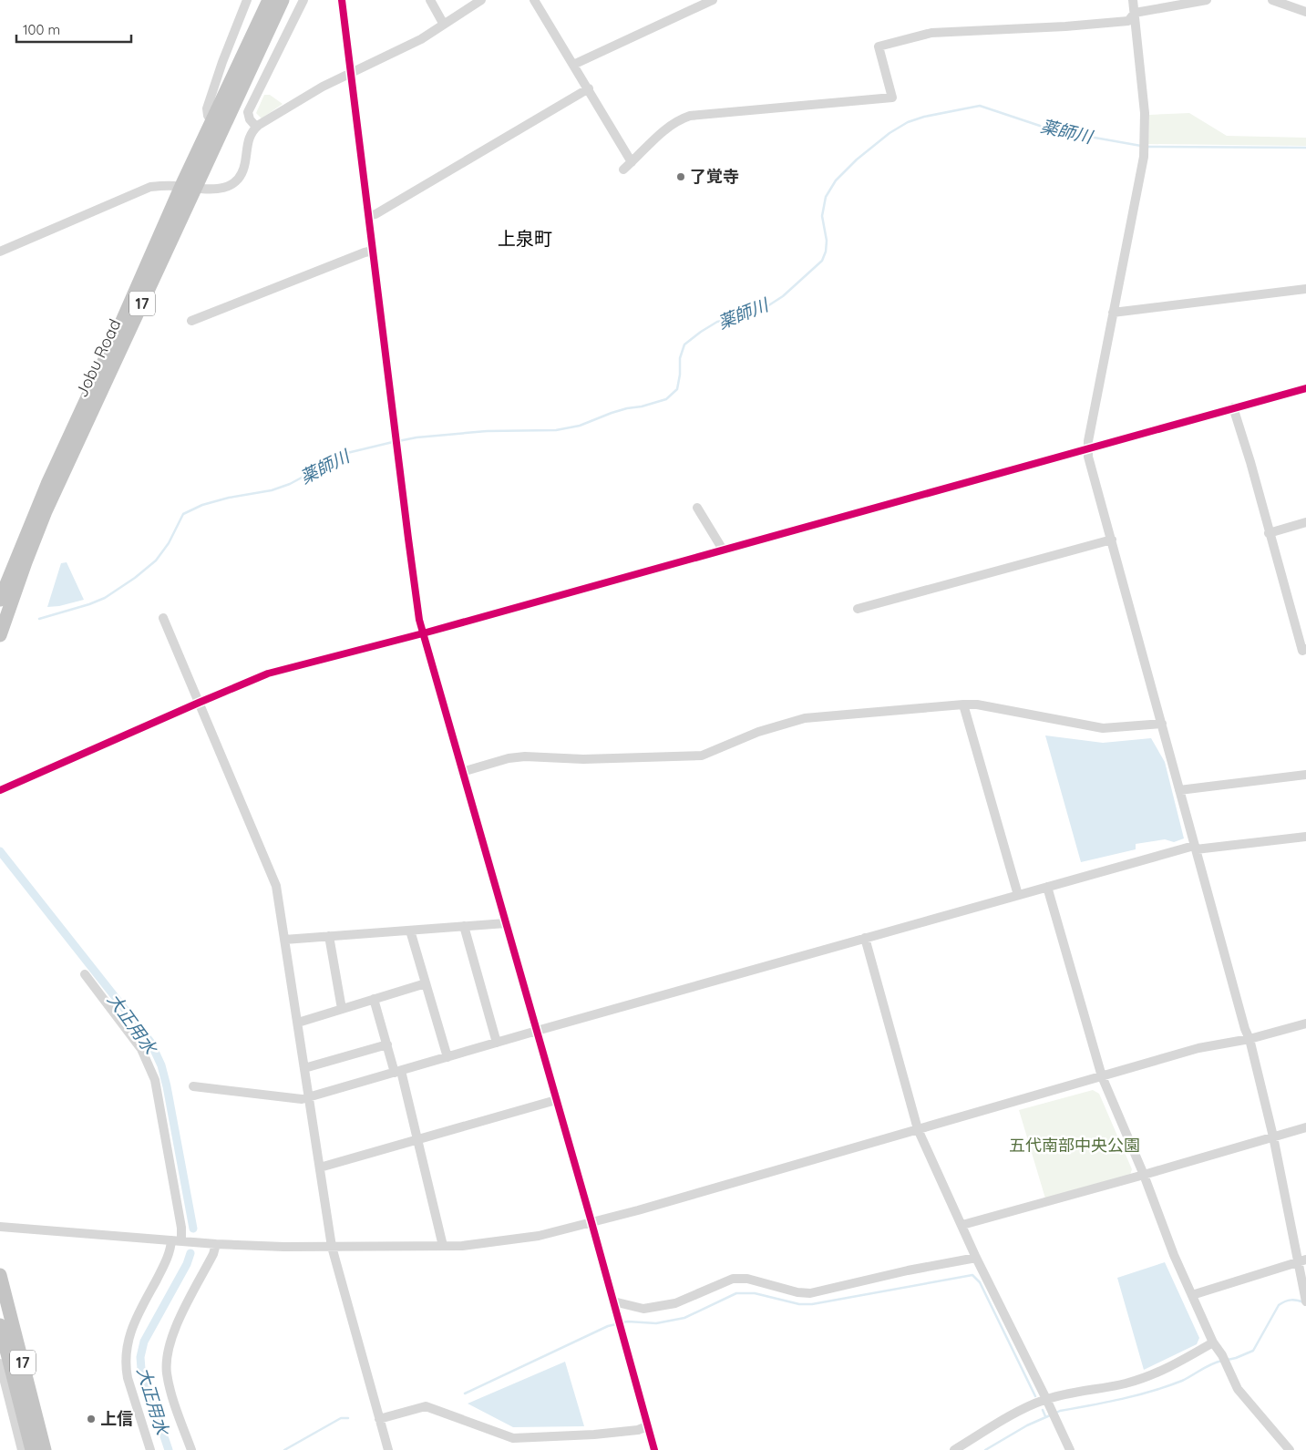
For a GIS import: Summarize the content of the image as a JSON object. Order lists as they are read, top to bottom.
{
  "streets": {
    "highway": ["17", "Jobu Road"]
  },
  "districts": ["上泉町"],
  "water": ["薬師川", "大正用水"],
  "parks": ["五代南部中央公園"],
  "places": ["了覚寺", "上信"],
  "scale_bar": "100 m"
}
